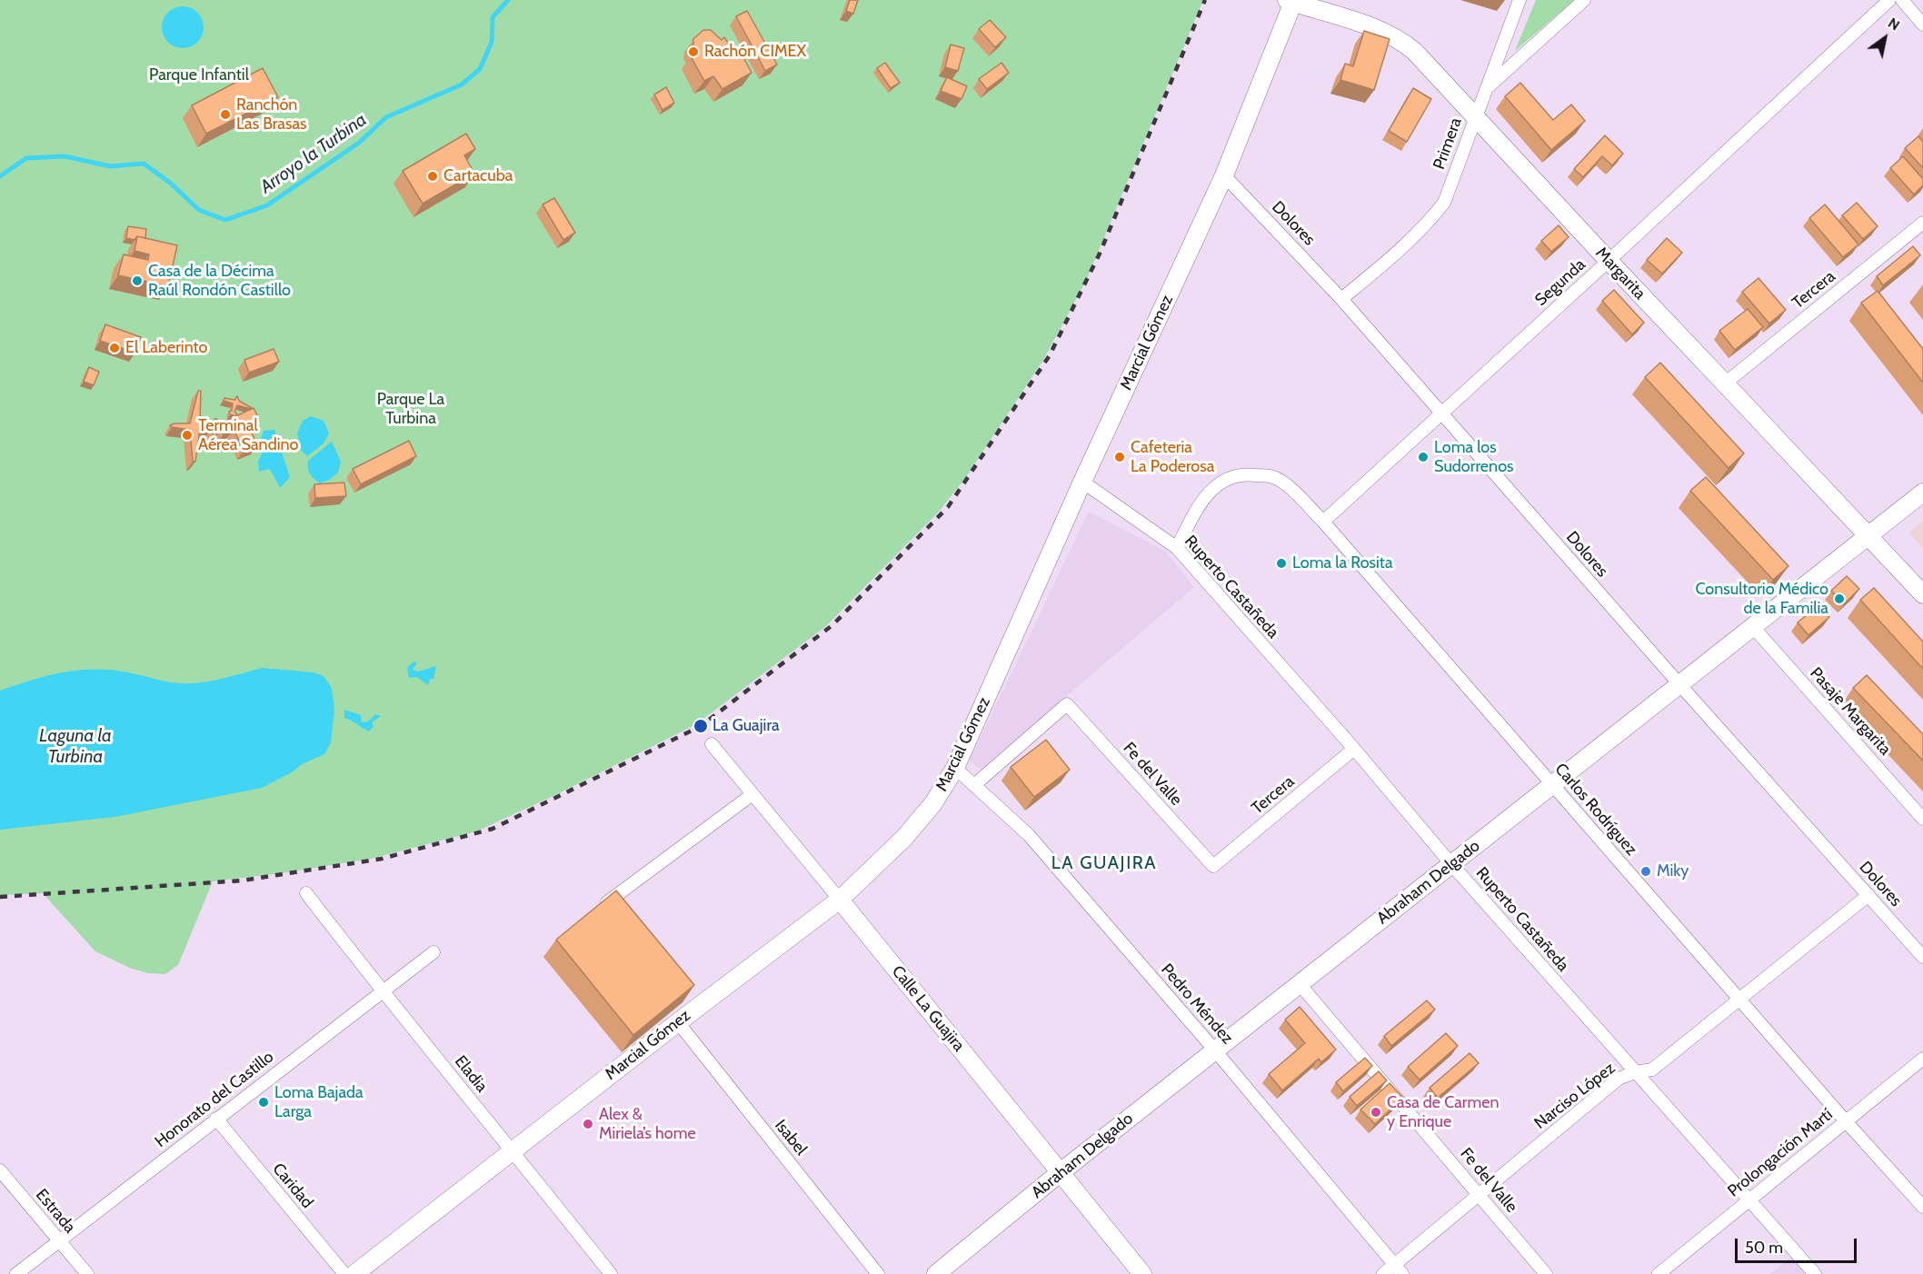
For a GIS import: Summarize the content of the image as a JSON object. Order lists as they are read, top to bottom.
{
  "streets": {
    "main road": [
      "Margarita",
      "Marcial Gómez",
      "Abraham Delgado",
      "Calle La Guajira"
    ],
    "street": [
      "Primera",
      "Dolores",
      "Segunda",
      "Tercera",
      "Ruperto Castañeda",
      "Pasaje Margarita",
      "Fe del Valle",
      "Carlos Rodríguez",
      "Pedro Méndez",
      "Eladia",
      "Narciso López",
      "Honorato del Castillo",
      "Isabel",
      "Prolongación Martí",
      "Caridad",
      "Estrada"
    ]
  },
  "crossings": [
    ["Primera", "Dolores"],
    ["Primera", "Margarita"],
    ["Dolores", "Segunda"],
    ["Dolores", "Marcial Gómez"],
    ["Dolores", "Abraham Delgado"],
    ["Dolores", "Narciso López"],
    ["Margarita", "Segunda"],
    ["Margarita", "Tercera"],
    ["Margarita", "Marcial Gómez"],
    ["Margarita", "Abraham Delgado"],
    ["Segunda", "Carlos Rodríguez"],
    ["Tercera", "Ruperto Castañeda"],
    ["Tercera", "Fe del Valle"],
    ["Marcial Gómez", "Ruperto Castañeda"],
    ["Marcial Gómez", "Pedro Méndez"],
    ["Marcial Gómez", "Calle La Guajira"],
    ["Marcial Gómez", "Eladia"],
    ["Marcial Gómez", "Isabel"],
    ["Ruperto Castañeda", "Carlos Rodríguez"],
    ["Ruperto Castañeda", "Abraham Delgado"],
    ["Ruperto Castañeda", "Narciso López"],
    ["Ruperto Castañeda", "Prolongación Martí"],
    ["Pasaje Margarita", "Abraham Delgado"],
    ["Fe del Valle", "Abraham Delgado"],
    ["Fe del Valle", "Pedro Méndez"],
    ["Fe del Valle", "Narciso López"],
    ["Carlos Rodríguez", "Abraham Delgado"],
    ["Carlos Rodríguez", "Narciso López"],
    ["Carlos Rodríguez", "Prolongación Martí"],
    ["Abraham Delgado", "Pedro Méndez"],
    ["Abraham Delgado", "Calle La Guajira"],
    ["Pedro Méndez", "Narciso López"],
    ["Eladia", "Honorato del Castillo"],
    ["Honorato del Castillo", "Caridad"],
    ["Honorato del Castillo", "Estrada"]
  ],
  "districts": ["LA GUAJIRA"],
  "water": ["Arroyo la Turbina", "Laguna la Turbina"],
  "parks": ["Parque Infantil", "Parque La Turbina"],
  "places": [
    "Rachón CIMEX",
    "Ranchón Las Brasas",
    "Cartacuba",
    "Casa de la Décima Raúl Rondón Castillo",
    "El Laberinto",
    "Terminal Aérea Sandino",
    "Cafeteria La Poderosa",
    "Loma los Sudorrenos",
    "Loma la Rosita",
    "Consultorio Médico de la Familia",
    "La Guajira",
    "Miky",
    "Loma Bajada Larga",
    "Casa de Carmen y Enrique",
    "Alex & Miriela’s home"
  ],
  "scale_bar": "50 m",
  "north": "top right"
}
